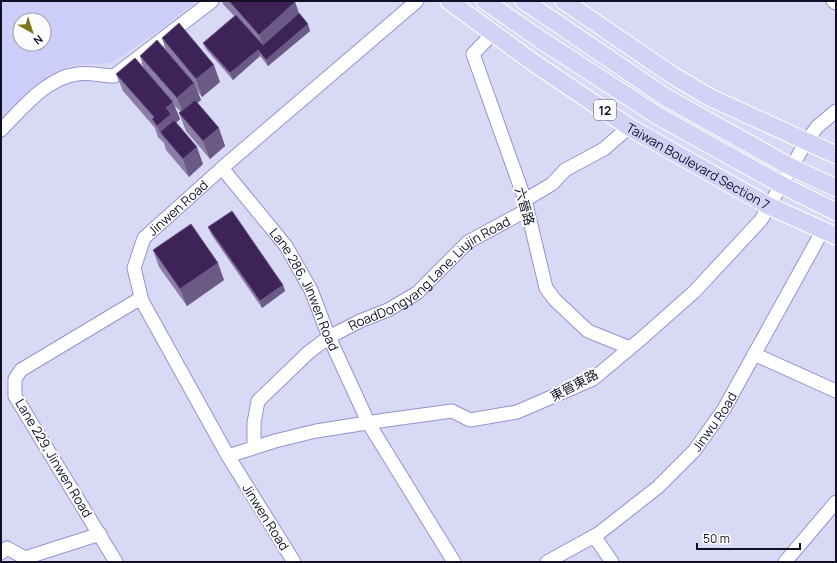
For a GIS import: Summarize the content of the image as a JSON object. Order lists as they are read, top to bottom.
{
  "streets": {
    "main road": ["12", "Taiwan Boulevard Section 7"],
    "street": [
      "六晉路",
      "Jinwen Road",
      "RoadDongyang Lane, Liujin Road",
      "Lane 286, Jinwen Road",
      "東晉東路",
      "Jinwu Road",
      "Lane 229, Jinwen Road"
    ]
  },
  "crossings": [
    ["Taiwan Boulevard Section 7", "六晉路"],
    ["Taiwan Boulevard Section 7", "RoadDongyang Lane, Liujin Road"],
    ["Taiwan Boulevard Section 7", "東晉東路"],
    ["Taiwan Boulevard Section 7", "Jinwu Road"],
    ["六晉路", "RoadDongyang Lane, Liujin Road"],
    ["六晉路", "東晉東路"],
    ["Jinwen Road", "Lane 286, Jinwen Road"],
    ["Jinwen Road", "東晉東路"],
    ["Jinwen Road", "Lane 229, Jinwen Road"],
    ["RoadDongyang Lane, Liujin Road", "Lane 286, Jinwen Road"],
    ["RoadDongyang Lane, Liujin Road", "東晉東路"],
    ["Lane 286, Jinwen Road", "東晉東路"]
  ],
  "scale_bar": "50 m",
  "north": "bottom right"
}
